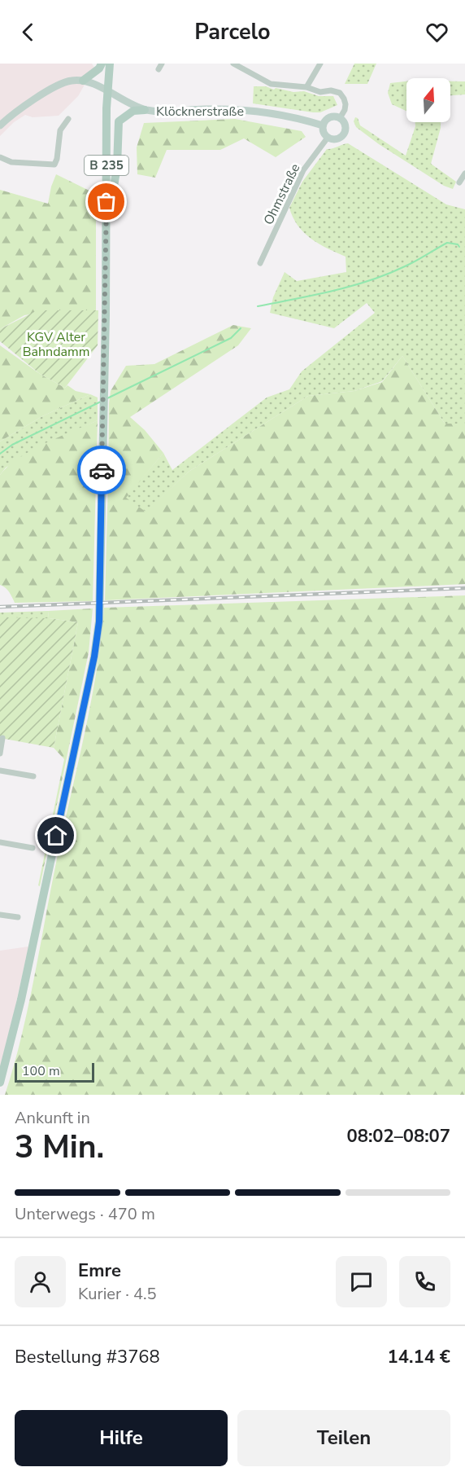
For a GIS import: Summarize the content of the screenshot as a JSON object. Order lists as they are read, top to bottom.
{
  "streets": {
    "main road": ["B 235"],
    "street": ["Klöcknerstraße", "Ohmstraße"]
  },
  "crossings": [
    ["Klöcknerstraße", "B 235"],
    ["Klöcknerstraße", "Ohmstraße"]
  ],
  "parks": ["KGV Alter Bahndamm"],
  "scale_bar": "100 m",
  "north": "top",
  "page": {
    "header": "Parcelo",
    "scale": "100 m",
    "heading": ["3 Min.", "Ankunft in", "08:02–08:07"],
    "panel": [
      "Emre",
      "Kurier · 4.5",
      "Bestellung #3768",
      "14.14 €"
    ],
    "bar": "Unterwegs · 470 m",
    "buttons": ["Hilfe", "Teilen"]
  }
}
